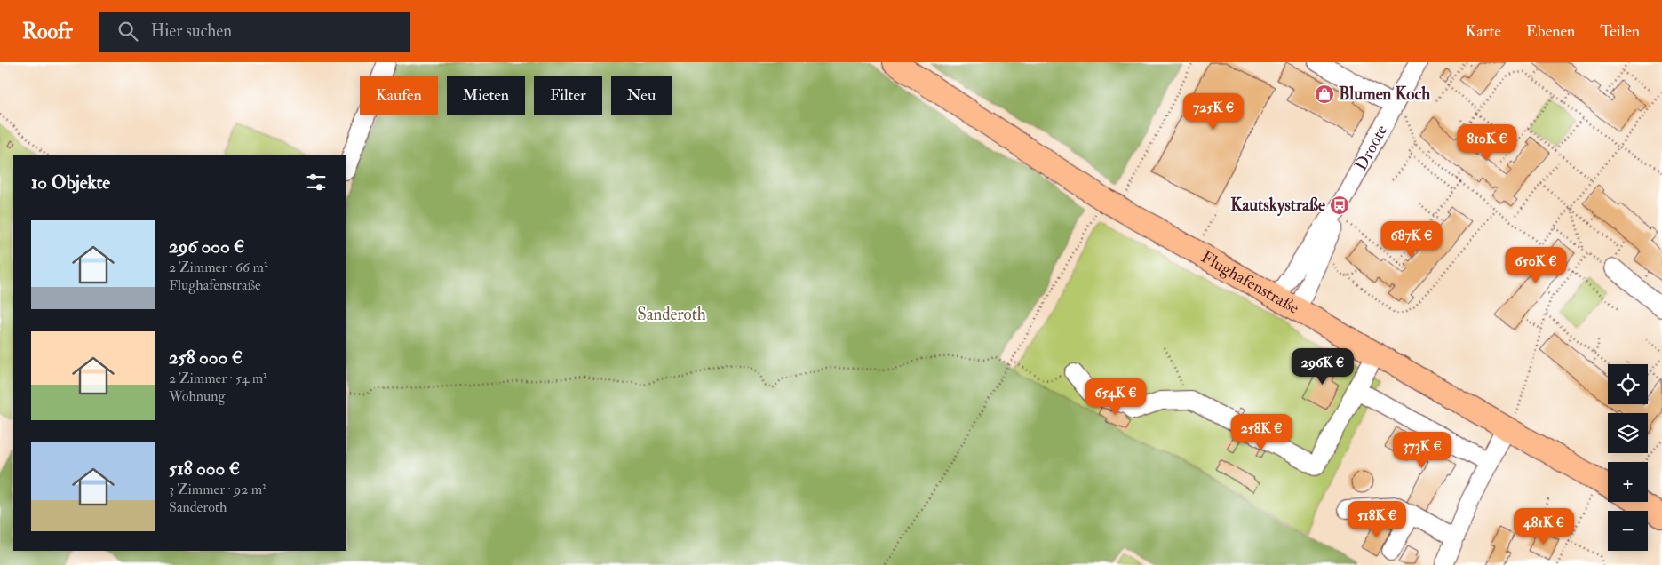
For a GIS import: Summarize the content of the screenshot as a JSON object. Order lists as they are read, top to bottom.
{
  "streets": {
    "main road": ["Flughafenstraße"],
    "street": ["Droote"]
  },
  "crossings": [
    ["Droote", "Flughafenstraße"]
  ],
  "parks": ["Sanderoth"],
  "places": {
    "shop": ["Blumen Koch"],
    "bus stop": ["Kautskystraße"]
  },
  "page": {
    "header": "Roofr",
    "search": "Hier suchen",
    "nav": ["Karte", "Ebenen", "Teilen"],
    "chip": [
      "Kaufen",
      "Mieten",
      "Filter",
      "Neu"
    ],
    "price": [
      "725K €",
      "810K €",
      "687K €",
      "650K €",
      "296K €",
      "654K €",
      "258K €",
      "373K €",
      "518K €",
      "481K €"
    ],
    "heading": "10 Objekte",
    "list": [
      {
        "name": "296 000 €",
        "note": "2 Zimmer · 66 m² · Flughafenstraße"
      },
      {
        "name": "258 000 €",
        "note": "2 Zimmer · 54 m² · Wohnung"
      },
      {
        "name": "518 000 €",
        "note": "3 Zimmer · 92 m² · Sanderoth"
      }
    ],
    "map_buttons": ["+", "−"]
  }
}
